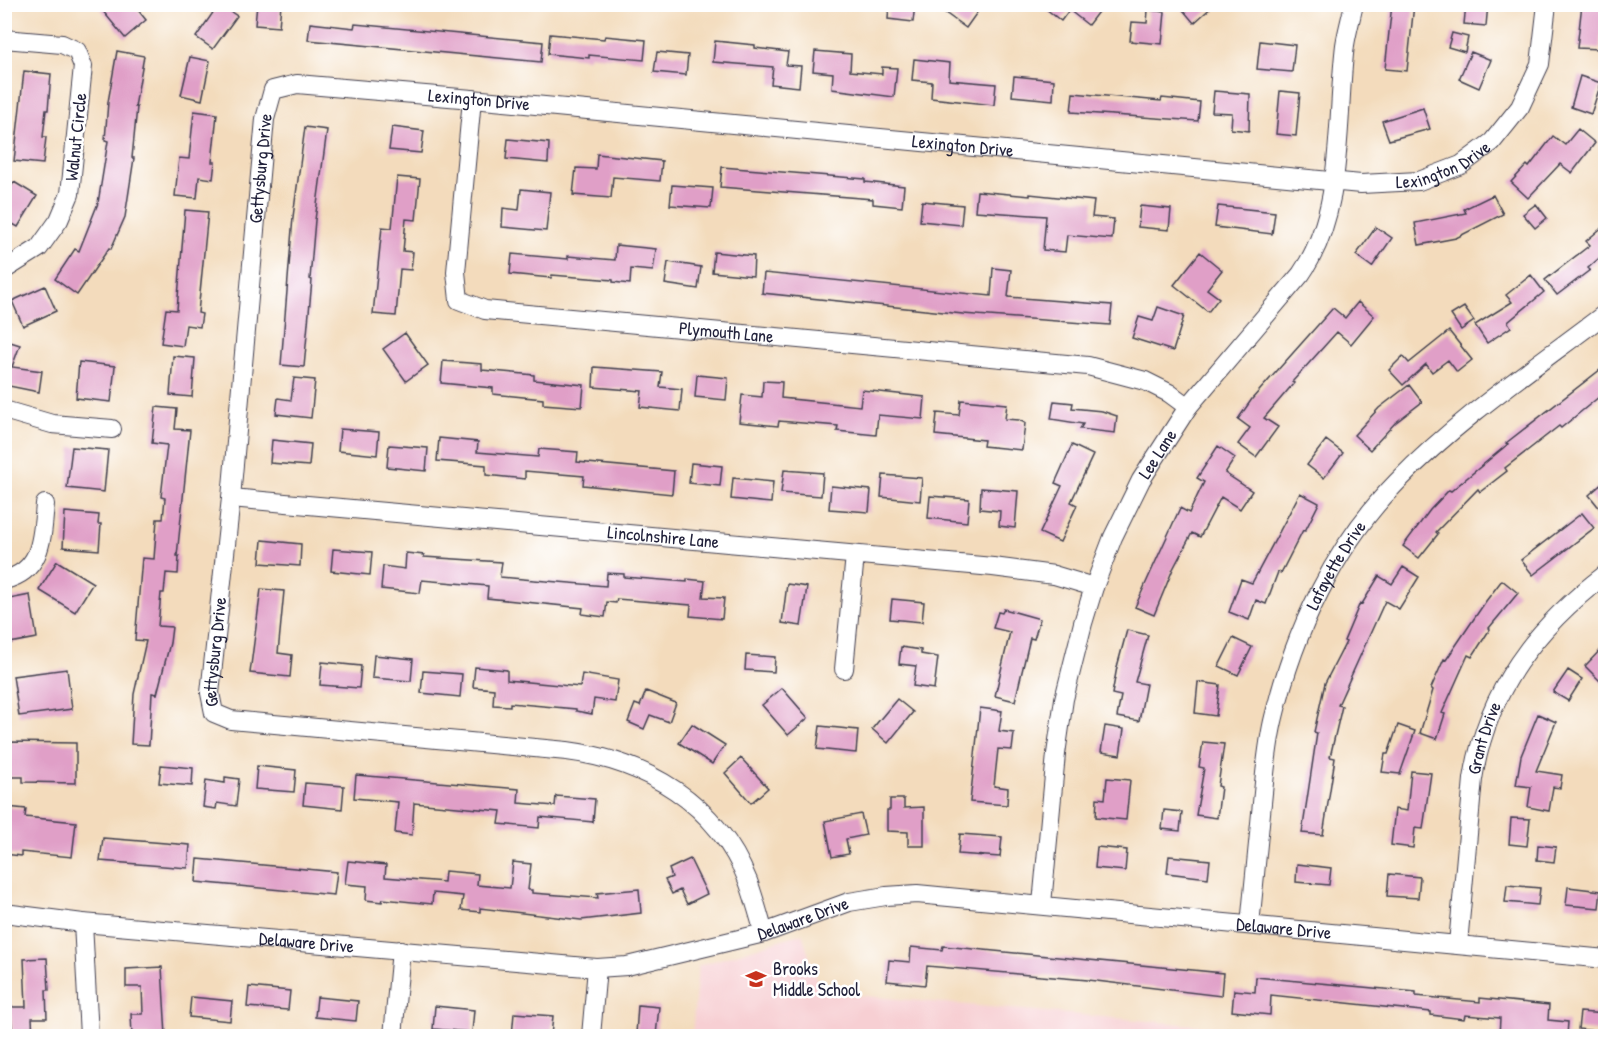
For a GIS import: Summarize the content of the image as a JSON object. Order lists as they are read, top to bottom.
{
  "streets": {
    "street": [
      "Lexington Drive",
      "Walnut Circle",
      "Gettysburg Drive",
      "Plymouth Lane",
      "Lee Lane",
      "Lincolnshire Lane",
      "Lafayette Drive",
      "Grant Drive",
      "Delaware Drive"
    ]
  },
  "crossings": [
    ["Lexington Drive", "Gettysburg Drive"],
    ["Lexington Drive", "Plymouth Lane"],
    ["Lexington Drive", "Lee Lane"],
    ["Gettysburg Drive", "Lincolnshire Lane"],
    ["Gettysburg Drive", "Delaware Drive"],
    ["Plymouth Lane", "Lee Lane"],
    ["Lee Lane", "Lincolnshire Lane"],
    ["Lee Lane", "Delaware Drive"],
    ["Lafayette Drive", "Delaware Drive"],
    ["Grant Drive", "Delaware Drive"]
  ],
  "places": {
    "school or university": ["Brooks Middle School"]
  }
}
